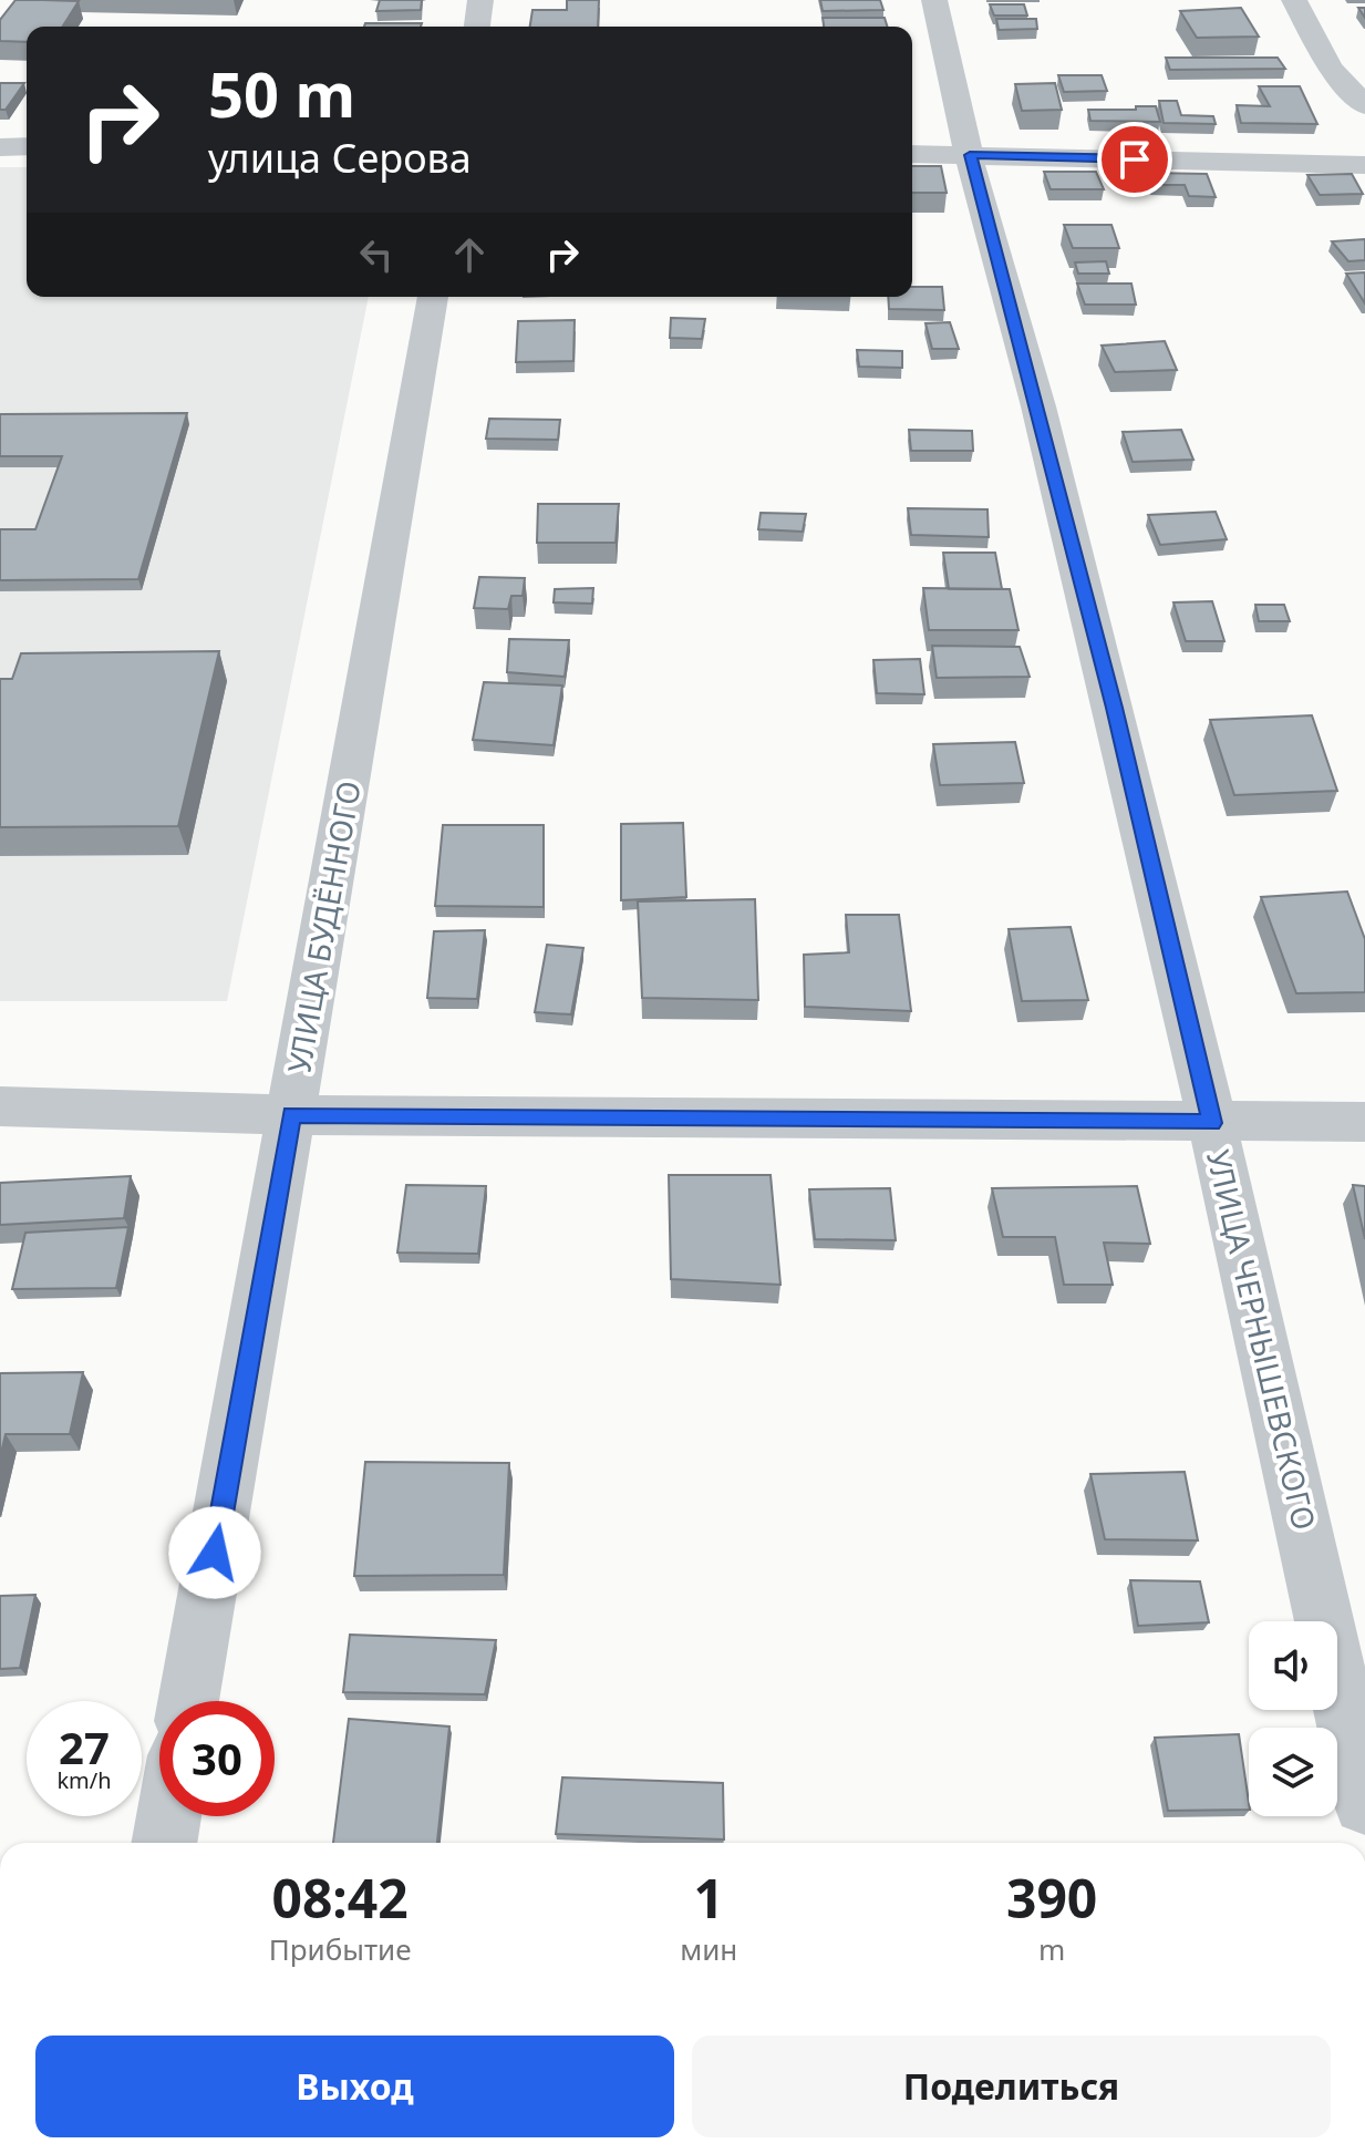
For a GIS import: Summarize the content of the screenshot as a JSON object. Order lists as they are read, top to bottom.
{
  "streets": {
    "street": ["УЛИЦА БУДЁННОГО", "УЛИЦА ЧЕРНЫШЕВСКОГО"]
  },
  "page": {
    "turn": ["50 m", "улица Серова"],
    "speed": "27 km/h",
    "limit": "30",
    "eta": [
      "08:42",
      "Прибытие",
      "1",
      "мин",
      "390",
      "m"
    ],
    "buttons": ["Выход", "Поделиться"]
  }
}
